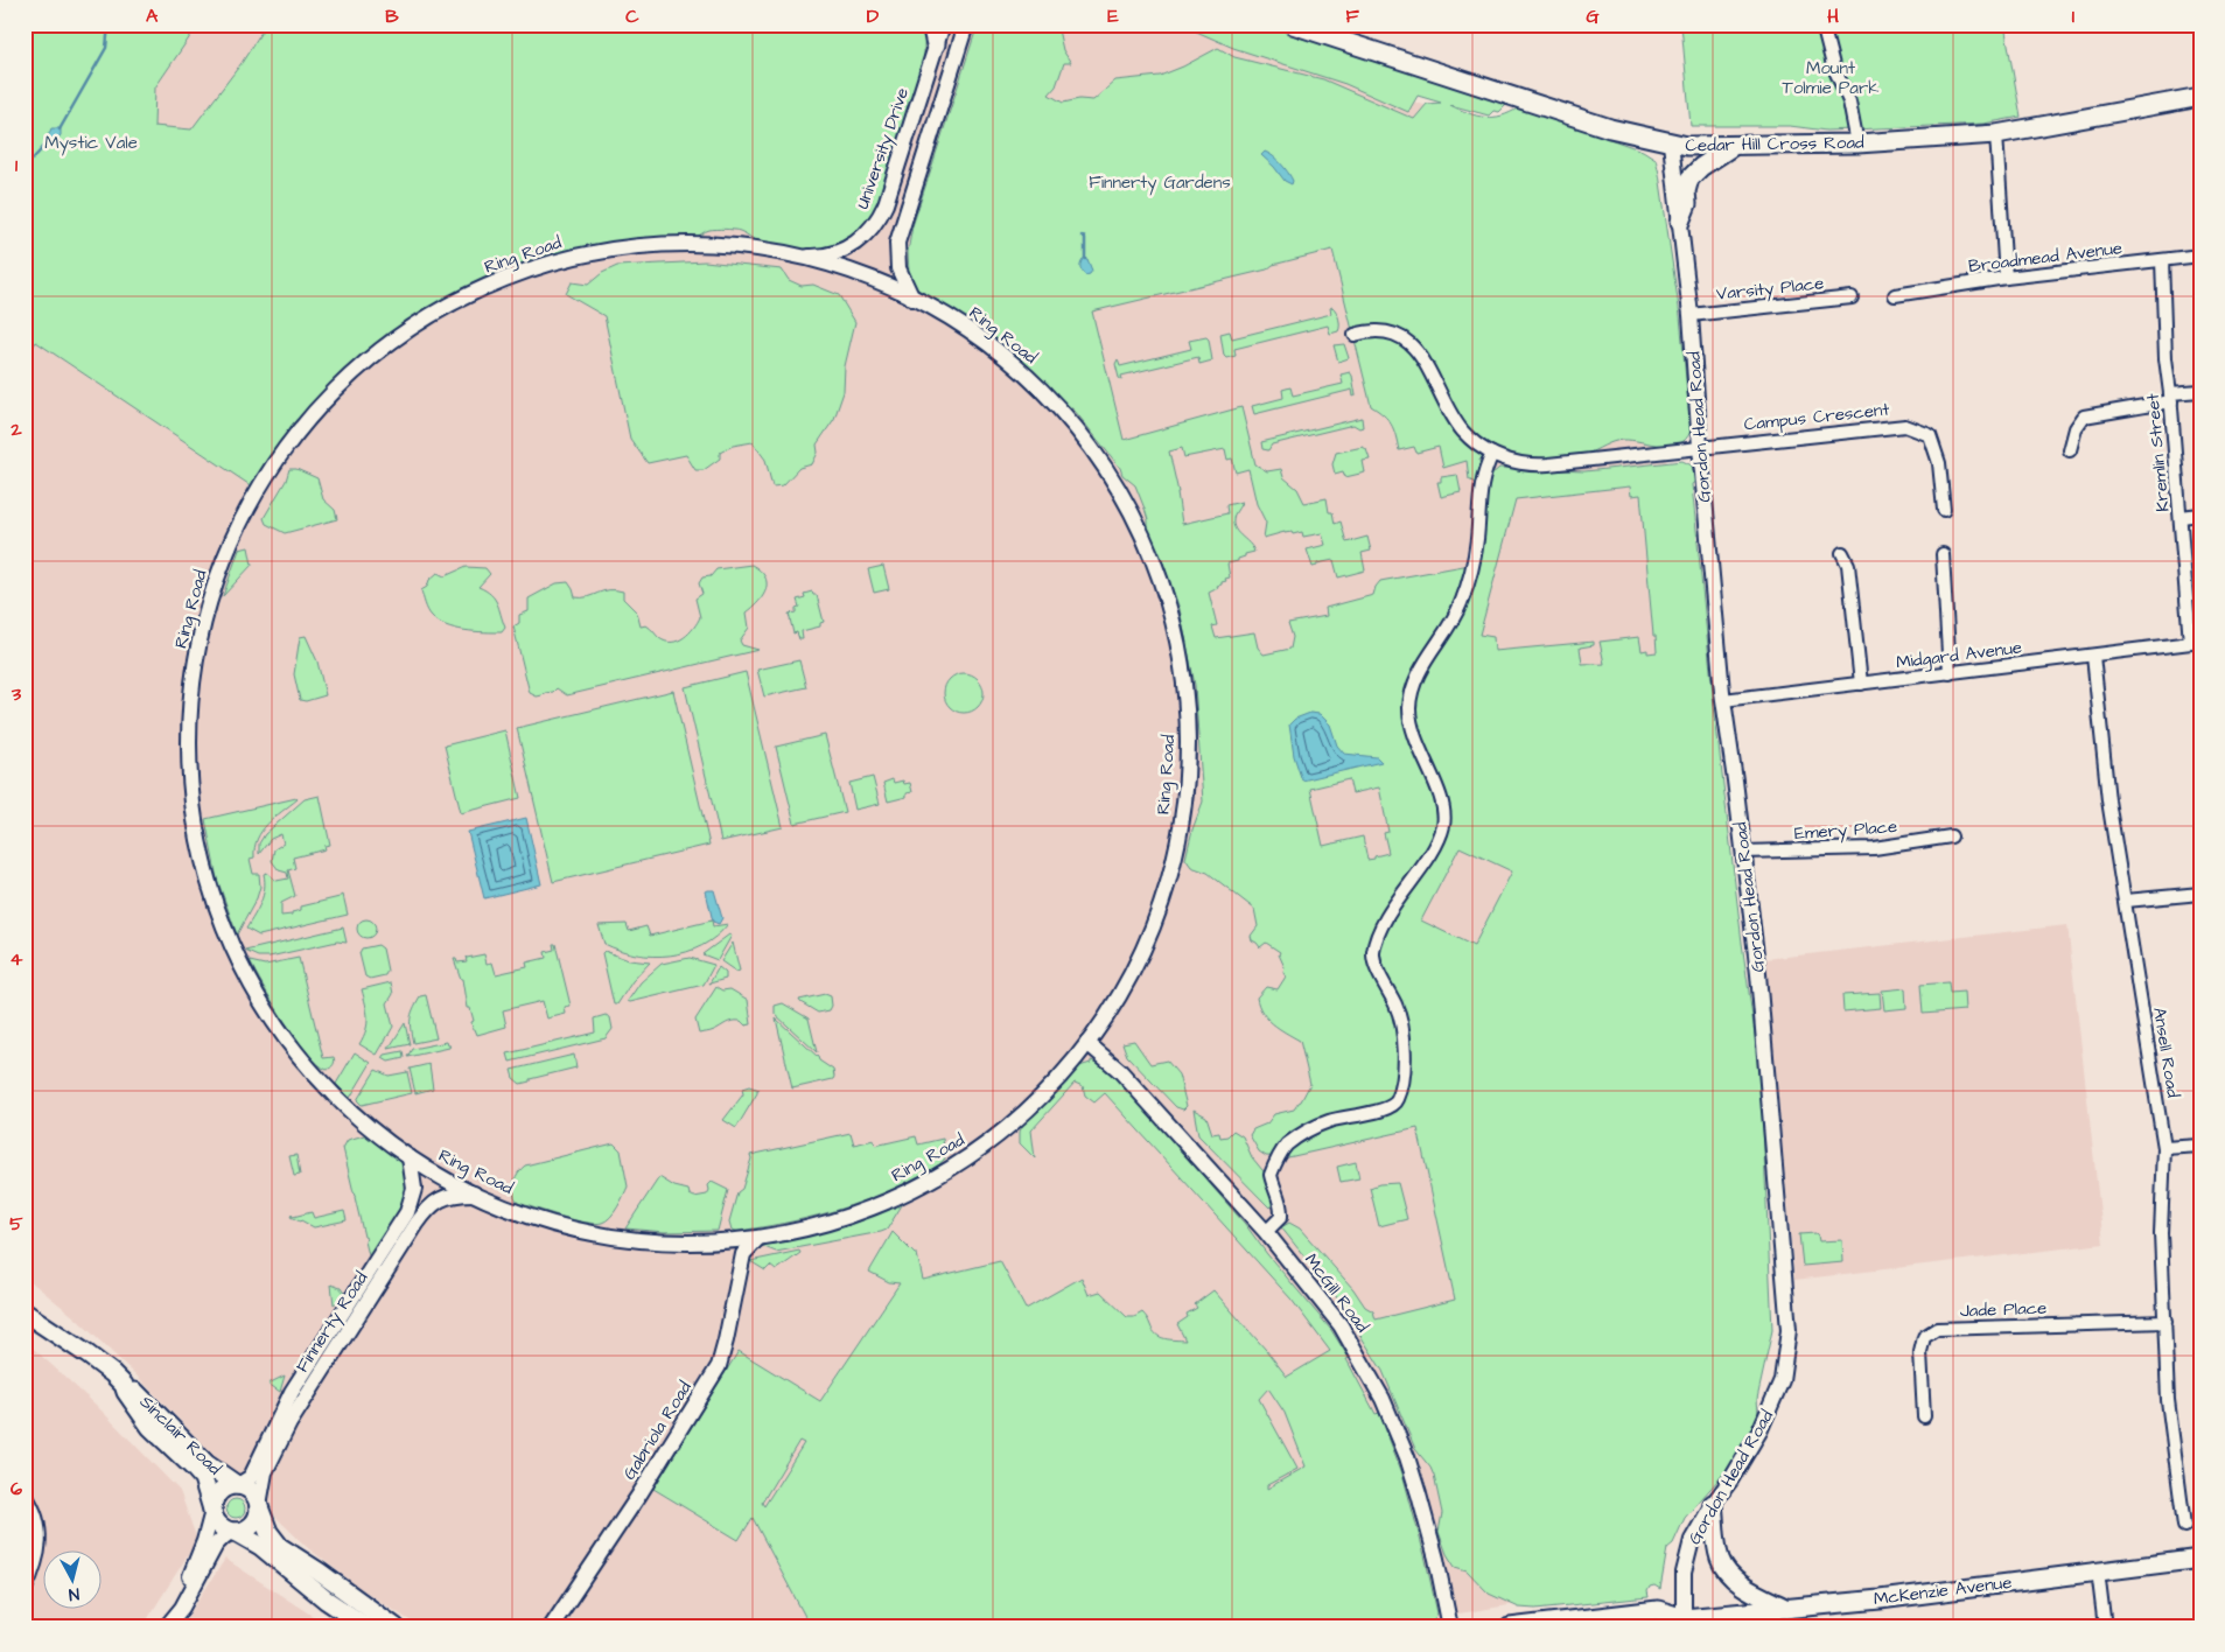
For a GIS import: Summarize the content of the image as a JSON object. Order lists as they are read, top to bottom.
{
  "streets": {
    "main road": ["Cedar Hill Cross Road", "Sinclair Road", "McKenzie Avenue"],
    "street": [
      "University Drive",
      "Ring Road",
      "Broadmead Avenue",
      "Varsity Place",
      "Campus Crescent",
      "Gordon Head Road",
      "Kremlin Street",
      "Midgard Avenue",
      "Emery Place",
      "Ansell Road",
      "McGill Road",
      "Jade Place",
      "Finnerty Road",
      "Gabriola Road"
    ]
  },
  "crossings": [
    ["Cedar Hill Cross Road", "Gordon Head Road"],
    ["University Drive", "Ring Road"],
    ["Ring Road", "McGill Road"],
    ["Ring Road", "Finnerty Road"],
    ["Ring Road", "Gabriola Road"],
    ["Broadmead Avenue", "Kremlin Street"],
    ["Varsity Place", "Gordon Head Road"],
    ["Campus Crescent", "Gordon Head Road"],
    ["Gordon Head Road", "Midgard Avenue"],
    ["Gordon Head Road", "Emery Place"],
    ["Gordon Head Road", "McKenzie Avenue"],
    ["Kremlin Street", "Midgard Avenue"],
    ["Midgard Avenue", "Ansell Road"],
    ["Ansell Road", "Jade Place"],
    ["Finnerty Road", "Sinclair Road"]
  ],
  "parks": ["Mount Tolmie Park", "Mystic Vale", "Finnerty Gardens"],
  "north": "bottom",
  "grid": {
    "columns": [
      "A",
      "B",
      "C",
      "D",
      "E",
      "F",
      "G",
      "H",
      "I"
    ],
    "rows": [
      "1",
      "2",
      "3",
      "4",
      "5",
      "6"
    ]
  }
}
